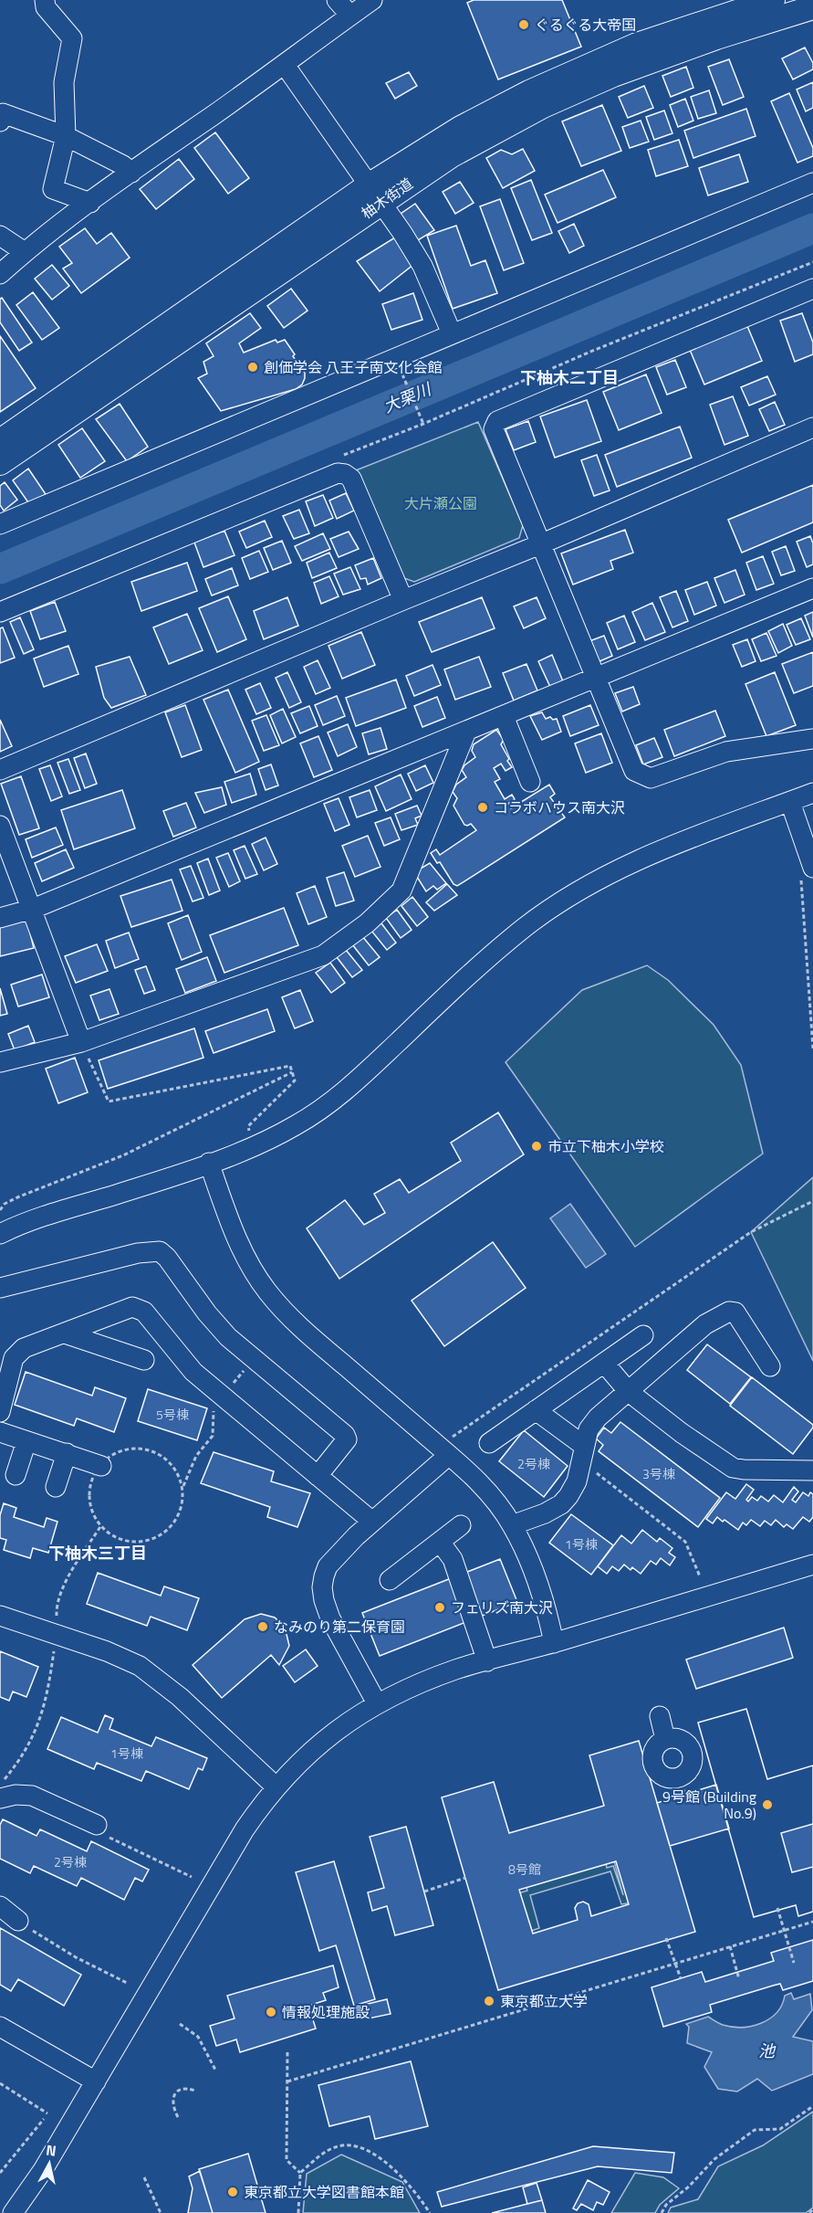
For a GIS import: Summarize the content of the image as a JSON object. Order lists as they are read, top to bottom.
{
  "streets": {
    "main road": ["柚木街道"]
  },
  "districts": ["下柚木二丁目", "下柚木三丁目"],
  "water": ["大栗川", "池"],
  "parks": ["大片瀬公園"],
  "places": [
    "ぐるぐる大帝国",
    "創価学会 八王子南文化会館",
    "コラボハウス南大沢",
    "市立下柚木小学校",
    "フェリズ南大沢",
    "なみのり第二保育園",
    "9号館 (Building No.9)",
    "東京都立大学",
    "情報処理施設",
    "東京都立大学図書館本館"
  ],
  "house_numbers": [
    "5号棟",
    "2号棟",
    "3号棟",
    "1号棟",
    "1号棟",
    "2号棟",
    "8号館"
  ],
  "north": "top"
}
